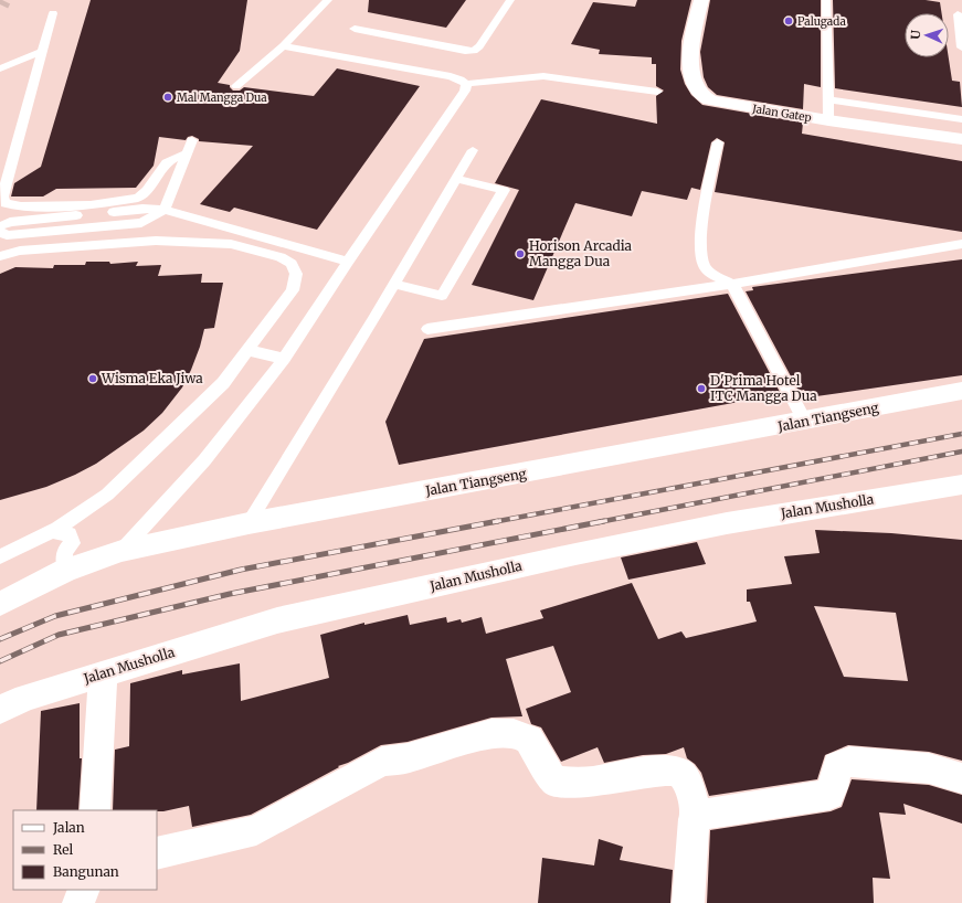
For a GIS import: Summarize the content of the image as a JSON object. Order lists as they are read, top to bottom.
{
  "streets": {
    "street": ["Jalan Gatep", "Jalan Tiangseng", "Jalan Musholla"]
  },
  "places": [
    "Palugada",
    "Mal Mangga Dua",
    "Horison Arcadia Mangga Dua",
    "Wisma Eka Jiwa",
    "D'Prima Hotel ITC Mangga Dua"
  ],
  "legend": ["Jalan", "Rel", "Bangunan"],
  "north": "left"
}
